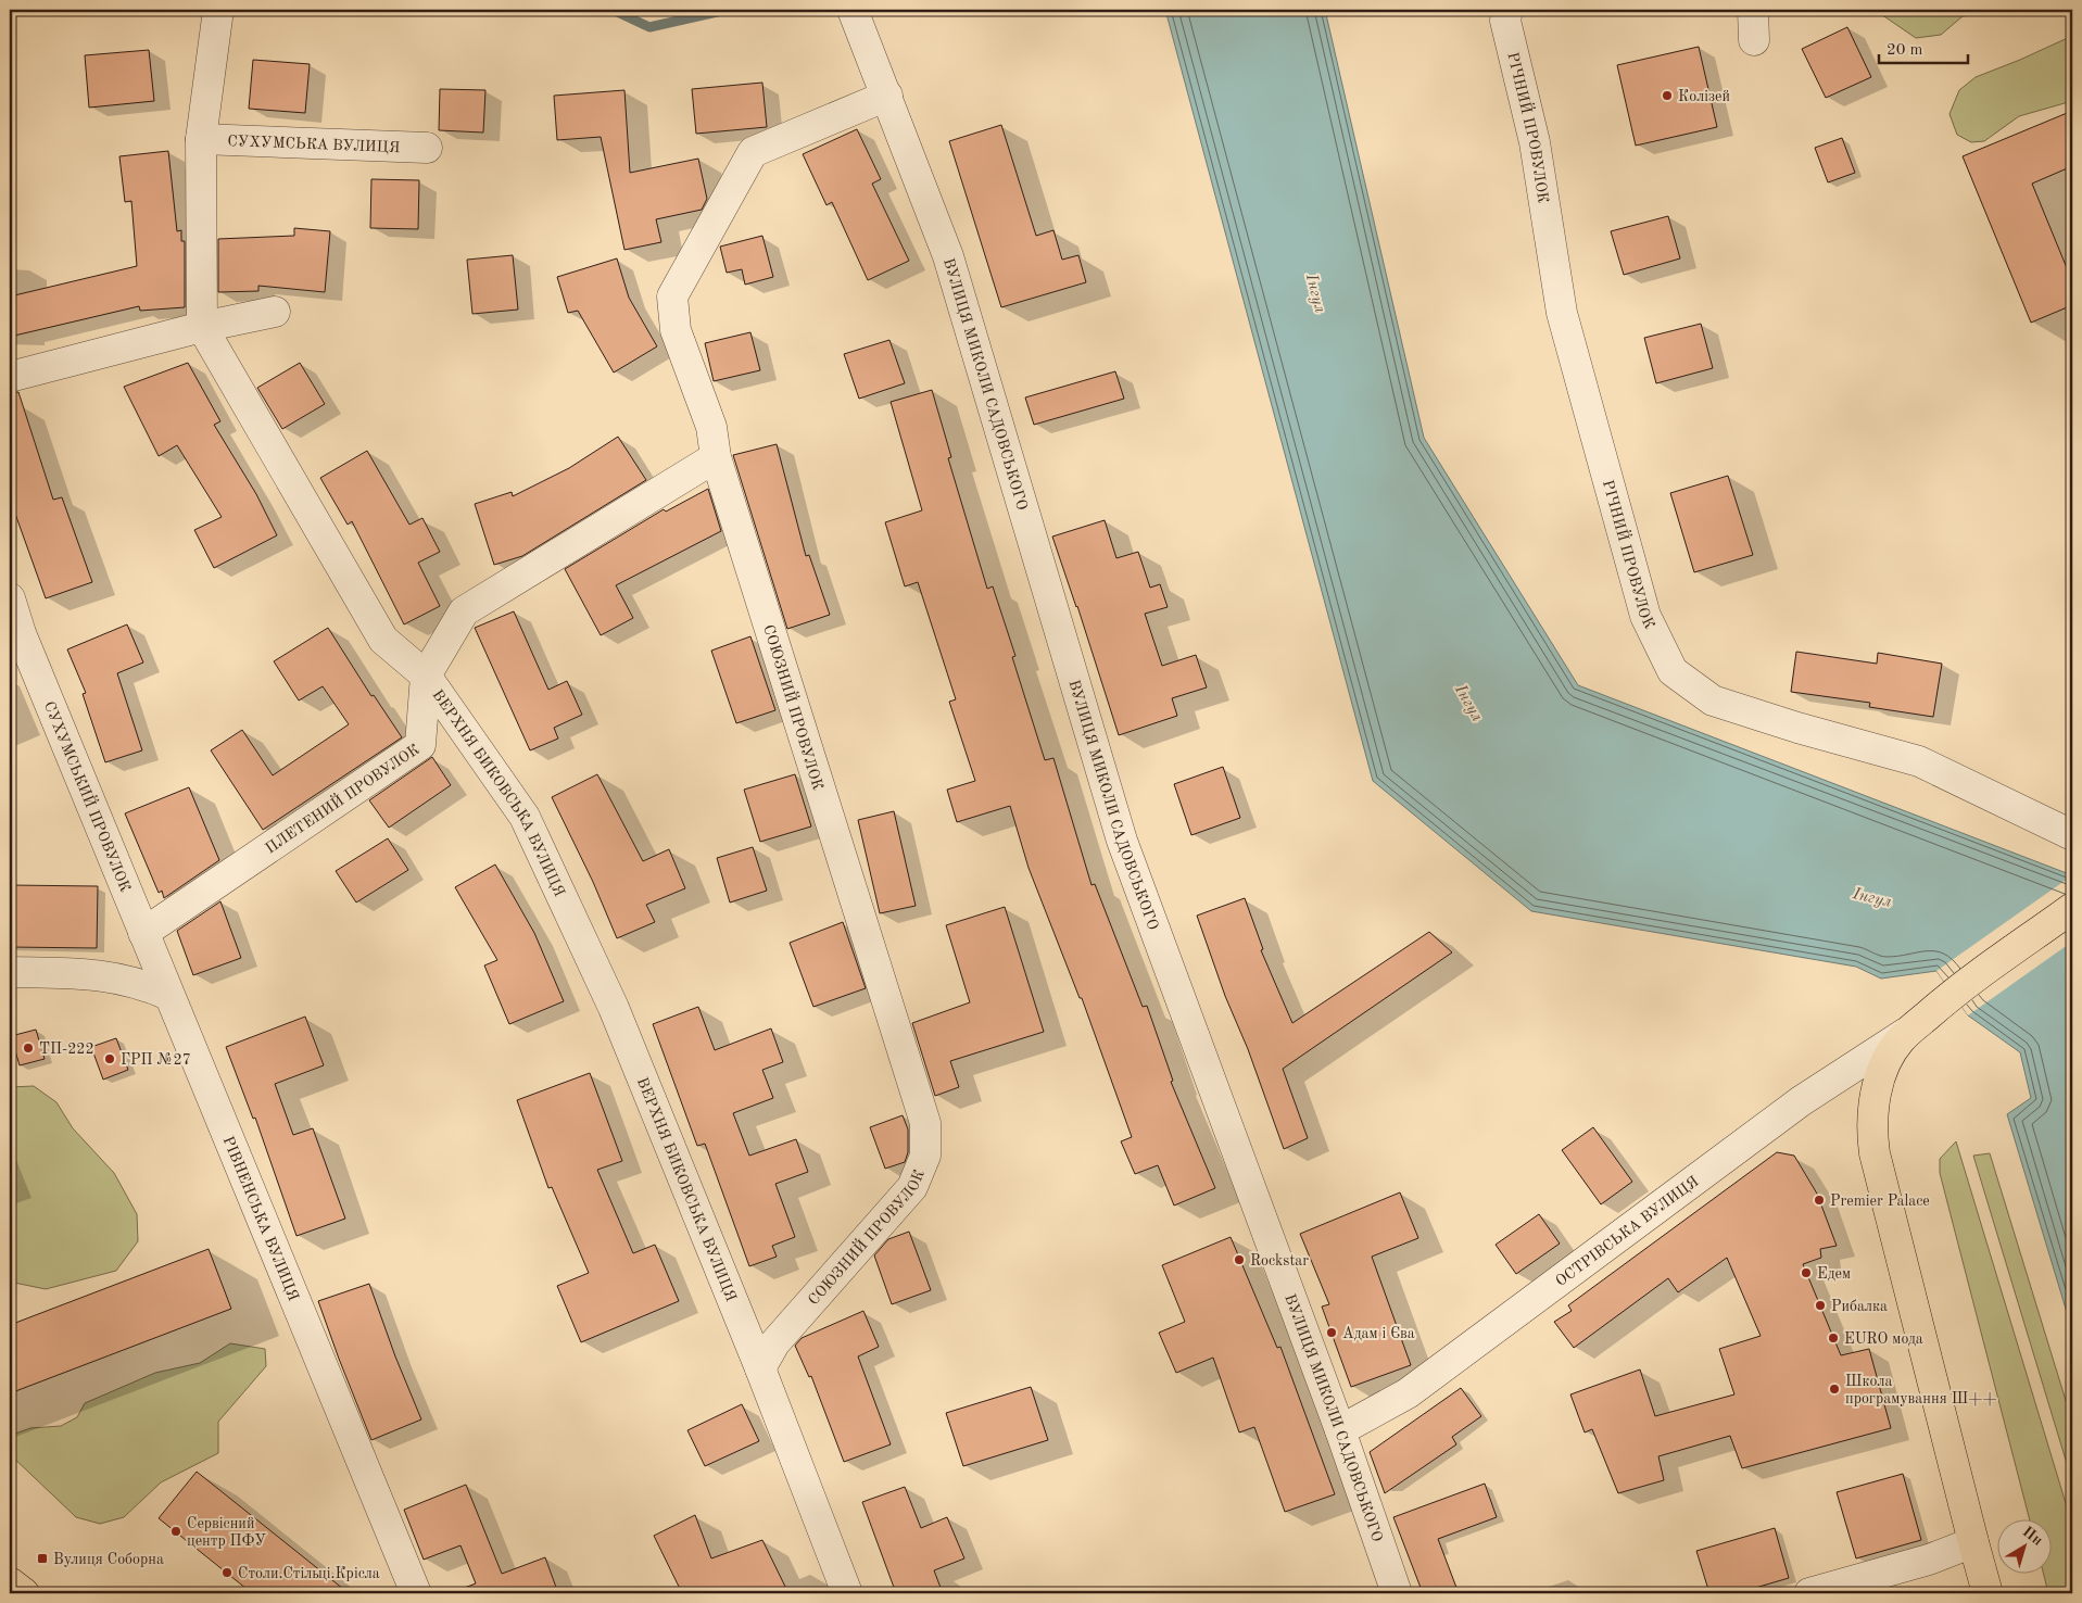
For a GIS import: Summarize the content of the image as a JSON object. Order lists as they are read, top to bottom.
{
  "streets": {
    "street": [
      "РІЧНИЙ ПРОВУЛОК",
      "СУХУМСЬКА ВУЛИЦЯ",
      "ВУЛИЦЯ МИКОЛИ САДОВСЬКОГО",
      "СОЮЗНИЙ ПРОВУЛОК",
      "ВЕРХНЯ БИКОВСЬКА ВУЛИЦЯ",
      "СУХУМСЬКИЙ ПРОВУЛОК",
      "ПЛЕТЕНИЙ ПРОВУЛОК",
      "РІВНЕНСЬКА ВУЛИЦЯ",
      "ОСТРІВСЬКА ВУЛИЦЯ"
    ]
  },
  "crossings": [
    ["СУХУМСЬКА ВУЛИЦЯ", "ВЕРХНЯ БИКОВСЬКА ВУЛИЦЯ"],
    ["ВУЛИЦЯ МИКОЛИ САДОВСЬКОГО", "СОЮЗНИЙ ПРОВУЛОК"],
    ["ВУЛИЦЯ МИКОЛИ САДОВСЬКОГО", "ОСТРІВСЬКА ВУЛИЦЯ"],
    ["СОЮЗНИЙ ПРОВУЛОК", "ВЕРХНЯ БИКОВСЬКА ВУЛИЦЯ"],
    ["СОЮЗНИЙ ПРОВУЛОК", "ПЛЕТЕНИЙ ПРОВУЛОК"],
    ["ВЕРХНЯ БИКОВСЬКА ВУЛИЦЯ", "ПЛЕТЕНИЙ ПРОВУЛОК"],
    ["СУХУМСЬКИЙ ПРОВУЛОК", "ПЛЕТЕНИЙ ПРОВУЛОК"],
    ["СУХУМСЬКИЙ ПРОВУЛОК", "РІВНЕНСЬКА ВУЛИЦЯ"]
  ],
  "water": ["Інгул"],
  "places": {
    "other": [
      "Колізей",
      "ТП-222",
      "ГРП №27",
      "Premier Palace",
      "Rockstar",
      "Едем",
      "Рибалка",
      "Адам і Єва",
      "EURO мода",
      "Школа програмування Ш++",
      "Cервісний центр ПФУ",
      "Столи.Стільці.Крісла"
    ],
    "transit": ["Вулиця Соборна"]
  },
  "scale_bar": "20 m",
  "north": "top right"
}
